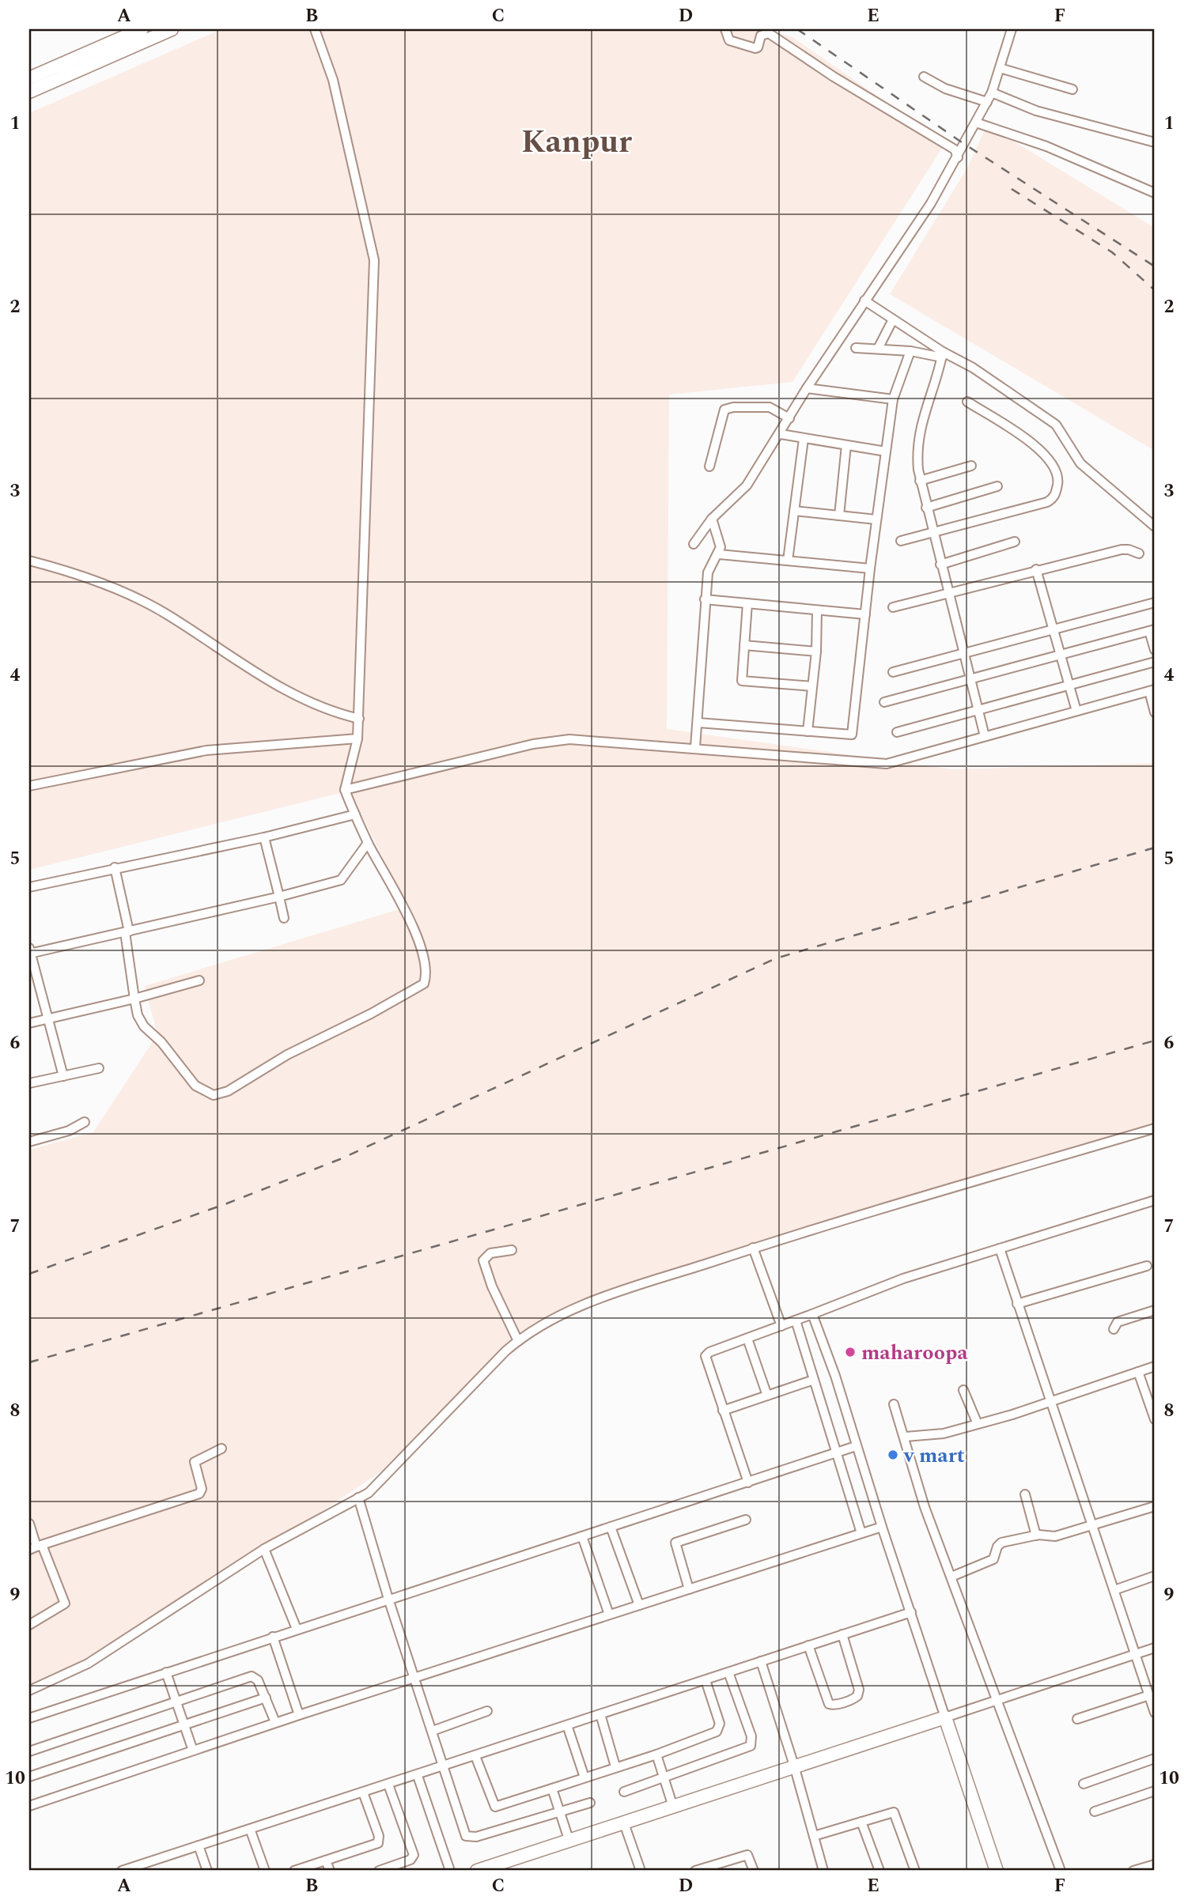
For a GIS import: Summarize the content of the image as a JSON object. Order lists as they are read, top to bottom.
{
  "districts": ["Kanpur"],
  "places": ["maharoopa", "v mart"],
  "grid": {
    "columns": [
      "A",
      "B",
      "C",
      "D",
      "E",
      "F"
    ],
    "rows": [
      "1",
      "2",
      "3",
      "4",
      "5",
      "6",
      "7",
      "8",
      "9",
      "10"
    ]
  }
}
